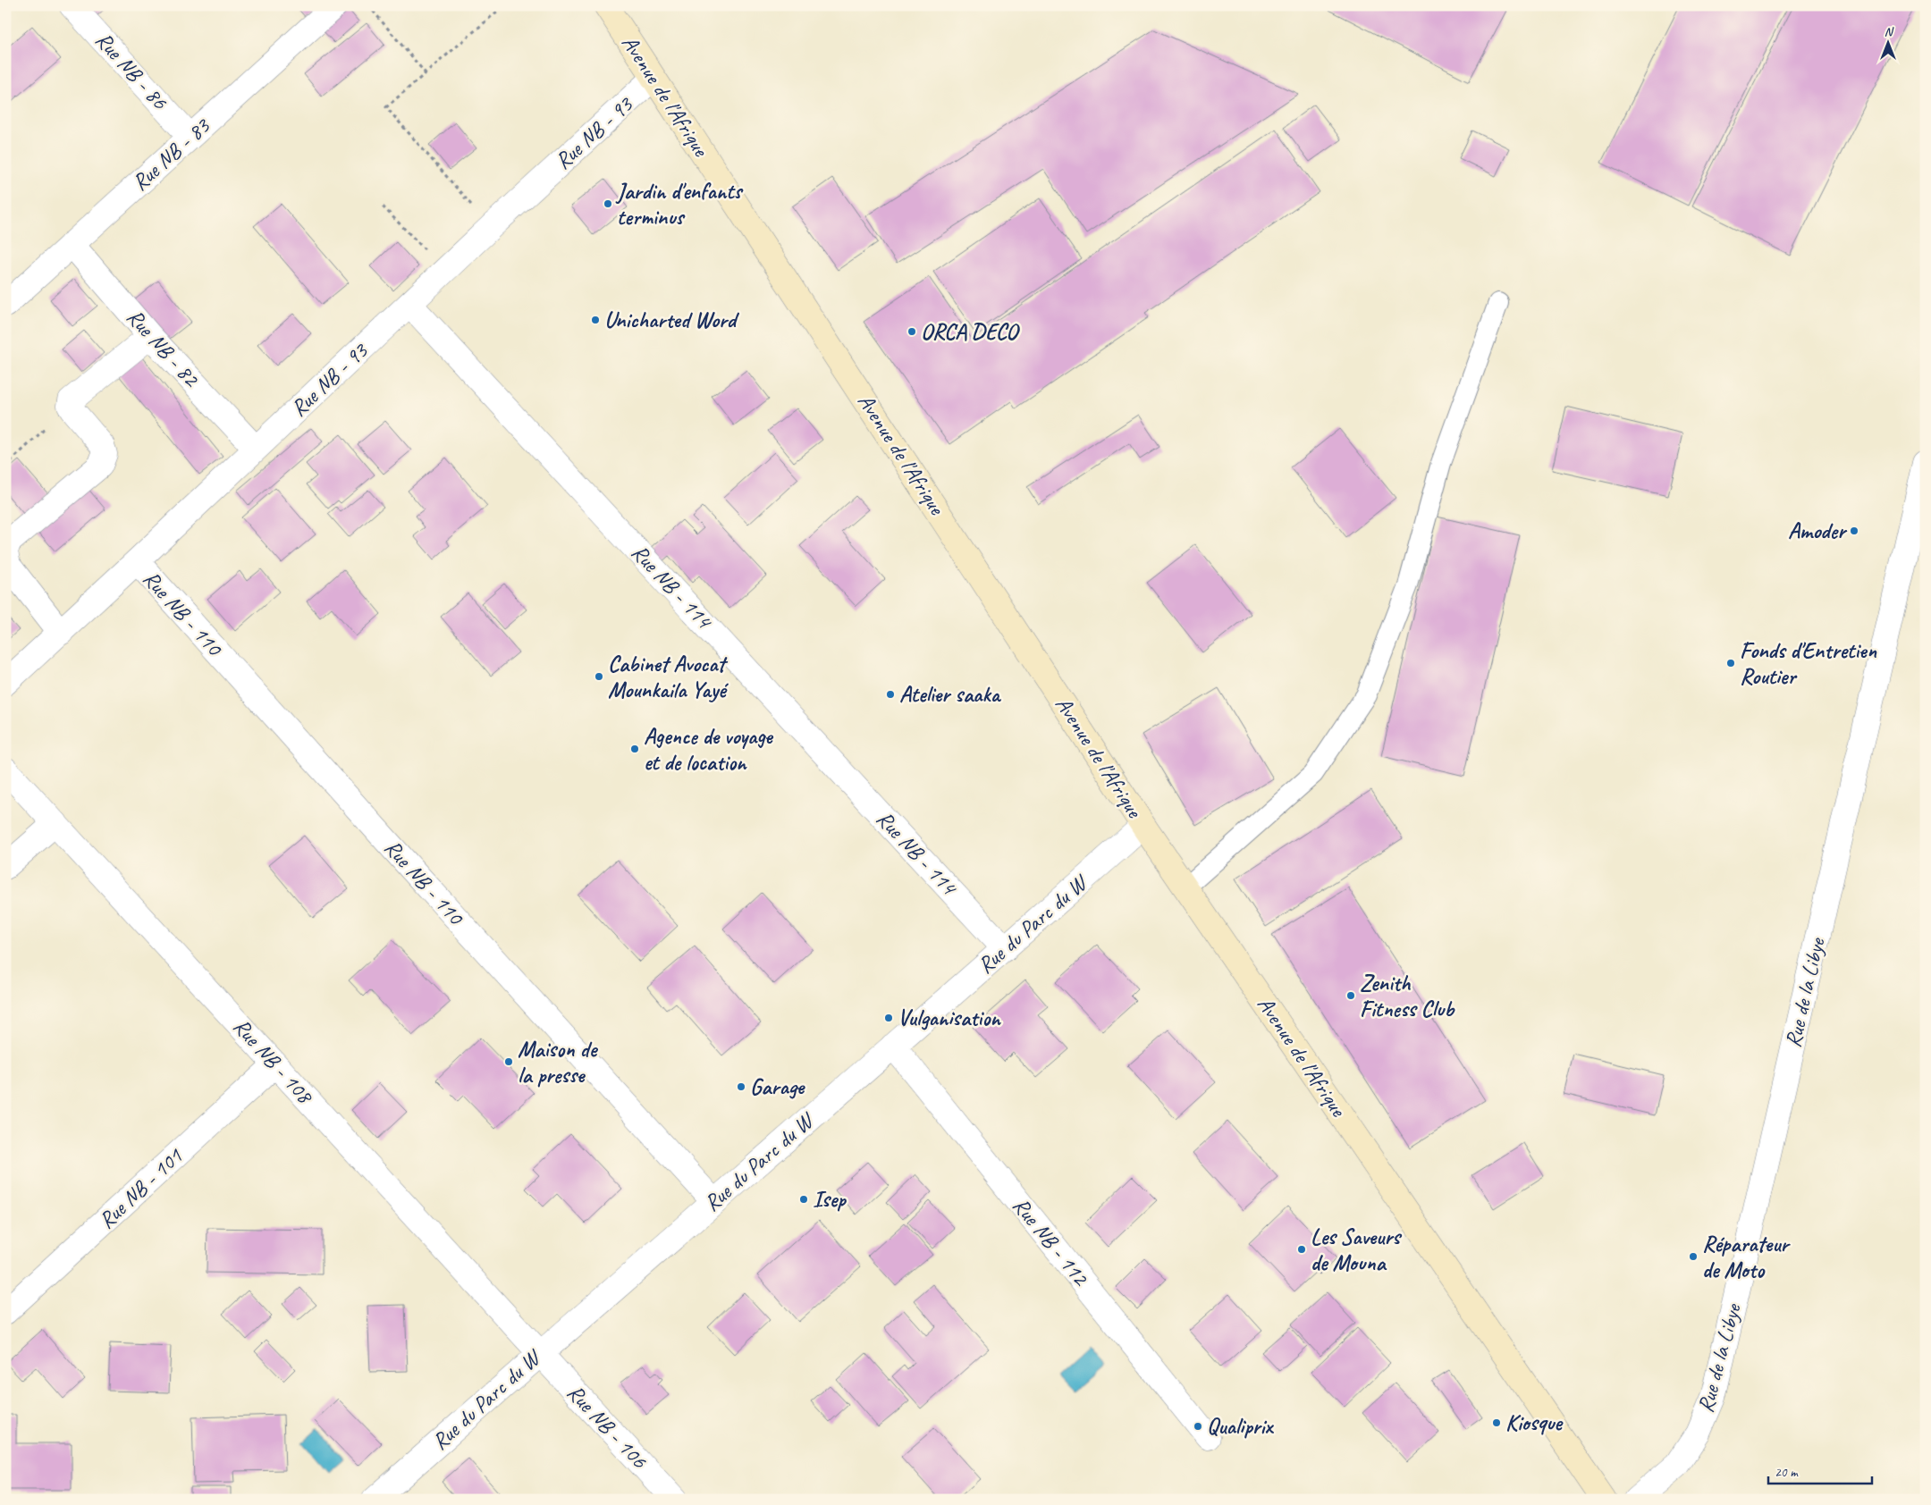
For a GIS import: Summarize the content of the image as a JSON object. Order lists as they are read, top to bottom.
{
  "streets": {
    "main road": ["Avenue de l'Afrique"],
    "street": [
      "Rue NB - 86",
      "Rue NB - 93",
      "Rue NB - 83",
      "Rue NB - 82",
      "Rue NB - 114",
      "Rue NB - 110",
      "Rue du Parc du W",
      "Rue de la Libye",
      "Rue NB - 108",
      "Rue NB - 101",
      "Rue NB - 112",
      "Rue NB - 106"
    ]
  },
  "crossings": [
    ["Rue NB - 86", "Rue NB - 83"],
    ["Avenue de l'Afrique", "Rue NB - 93"],
    ["Avenue de l'Afrique", "Rue du Parc du W"],
    ["Rue NB - 93", "Rue NB - 82"],
    ["Rue NB - 93", "Rue NB - 114"],
    ["Rue NB - 93", "Rue NB - 110"],
    ["Rue NB - 83", "Rue NB - 82"],
    ["Rue NB - 114", "Rue du Parc du W"],
    ["Rue NB - 110", "Rue du Parc du W"],
    ["Rue du Parc du W", "Rue NB - 108"],
    ["Rue du Parc du W", "Rue NB - 112"],
    ["Rue du Parc du W", "Rue NB - 106"],
    ["Rue NB - 108", "Rue NB - 101"],
    ["Rue NB - 108", "Rue NB - 106"]
  ],
  "places": [
    "Jardin d'enfants terminus",
    "Unicharted Word",
    "ORCA DECO",
    "Amoder",
    "Fonds d'Entretien Routier",
    "Cabinet Avocat Mounkaila Yayé",
    "Atelier saaka",
    "Agence de voyage et de location",
    "Zenith Fitness Club",
    "Vulganisation",
    "Maison de la presse",
    "Garage",
    "Isep",
    "Les Saveurs de Mouna",
    "Réparateur de Moto",
    "Kiosque",
    "Qualiprix"
  ],
  "scale_bar": "20 m",
  "north": "top"
}
